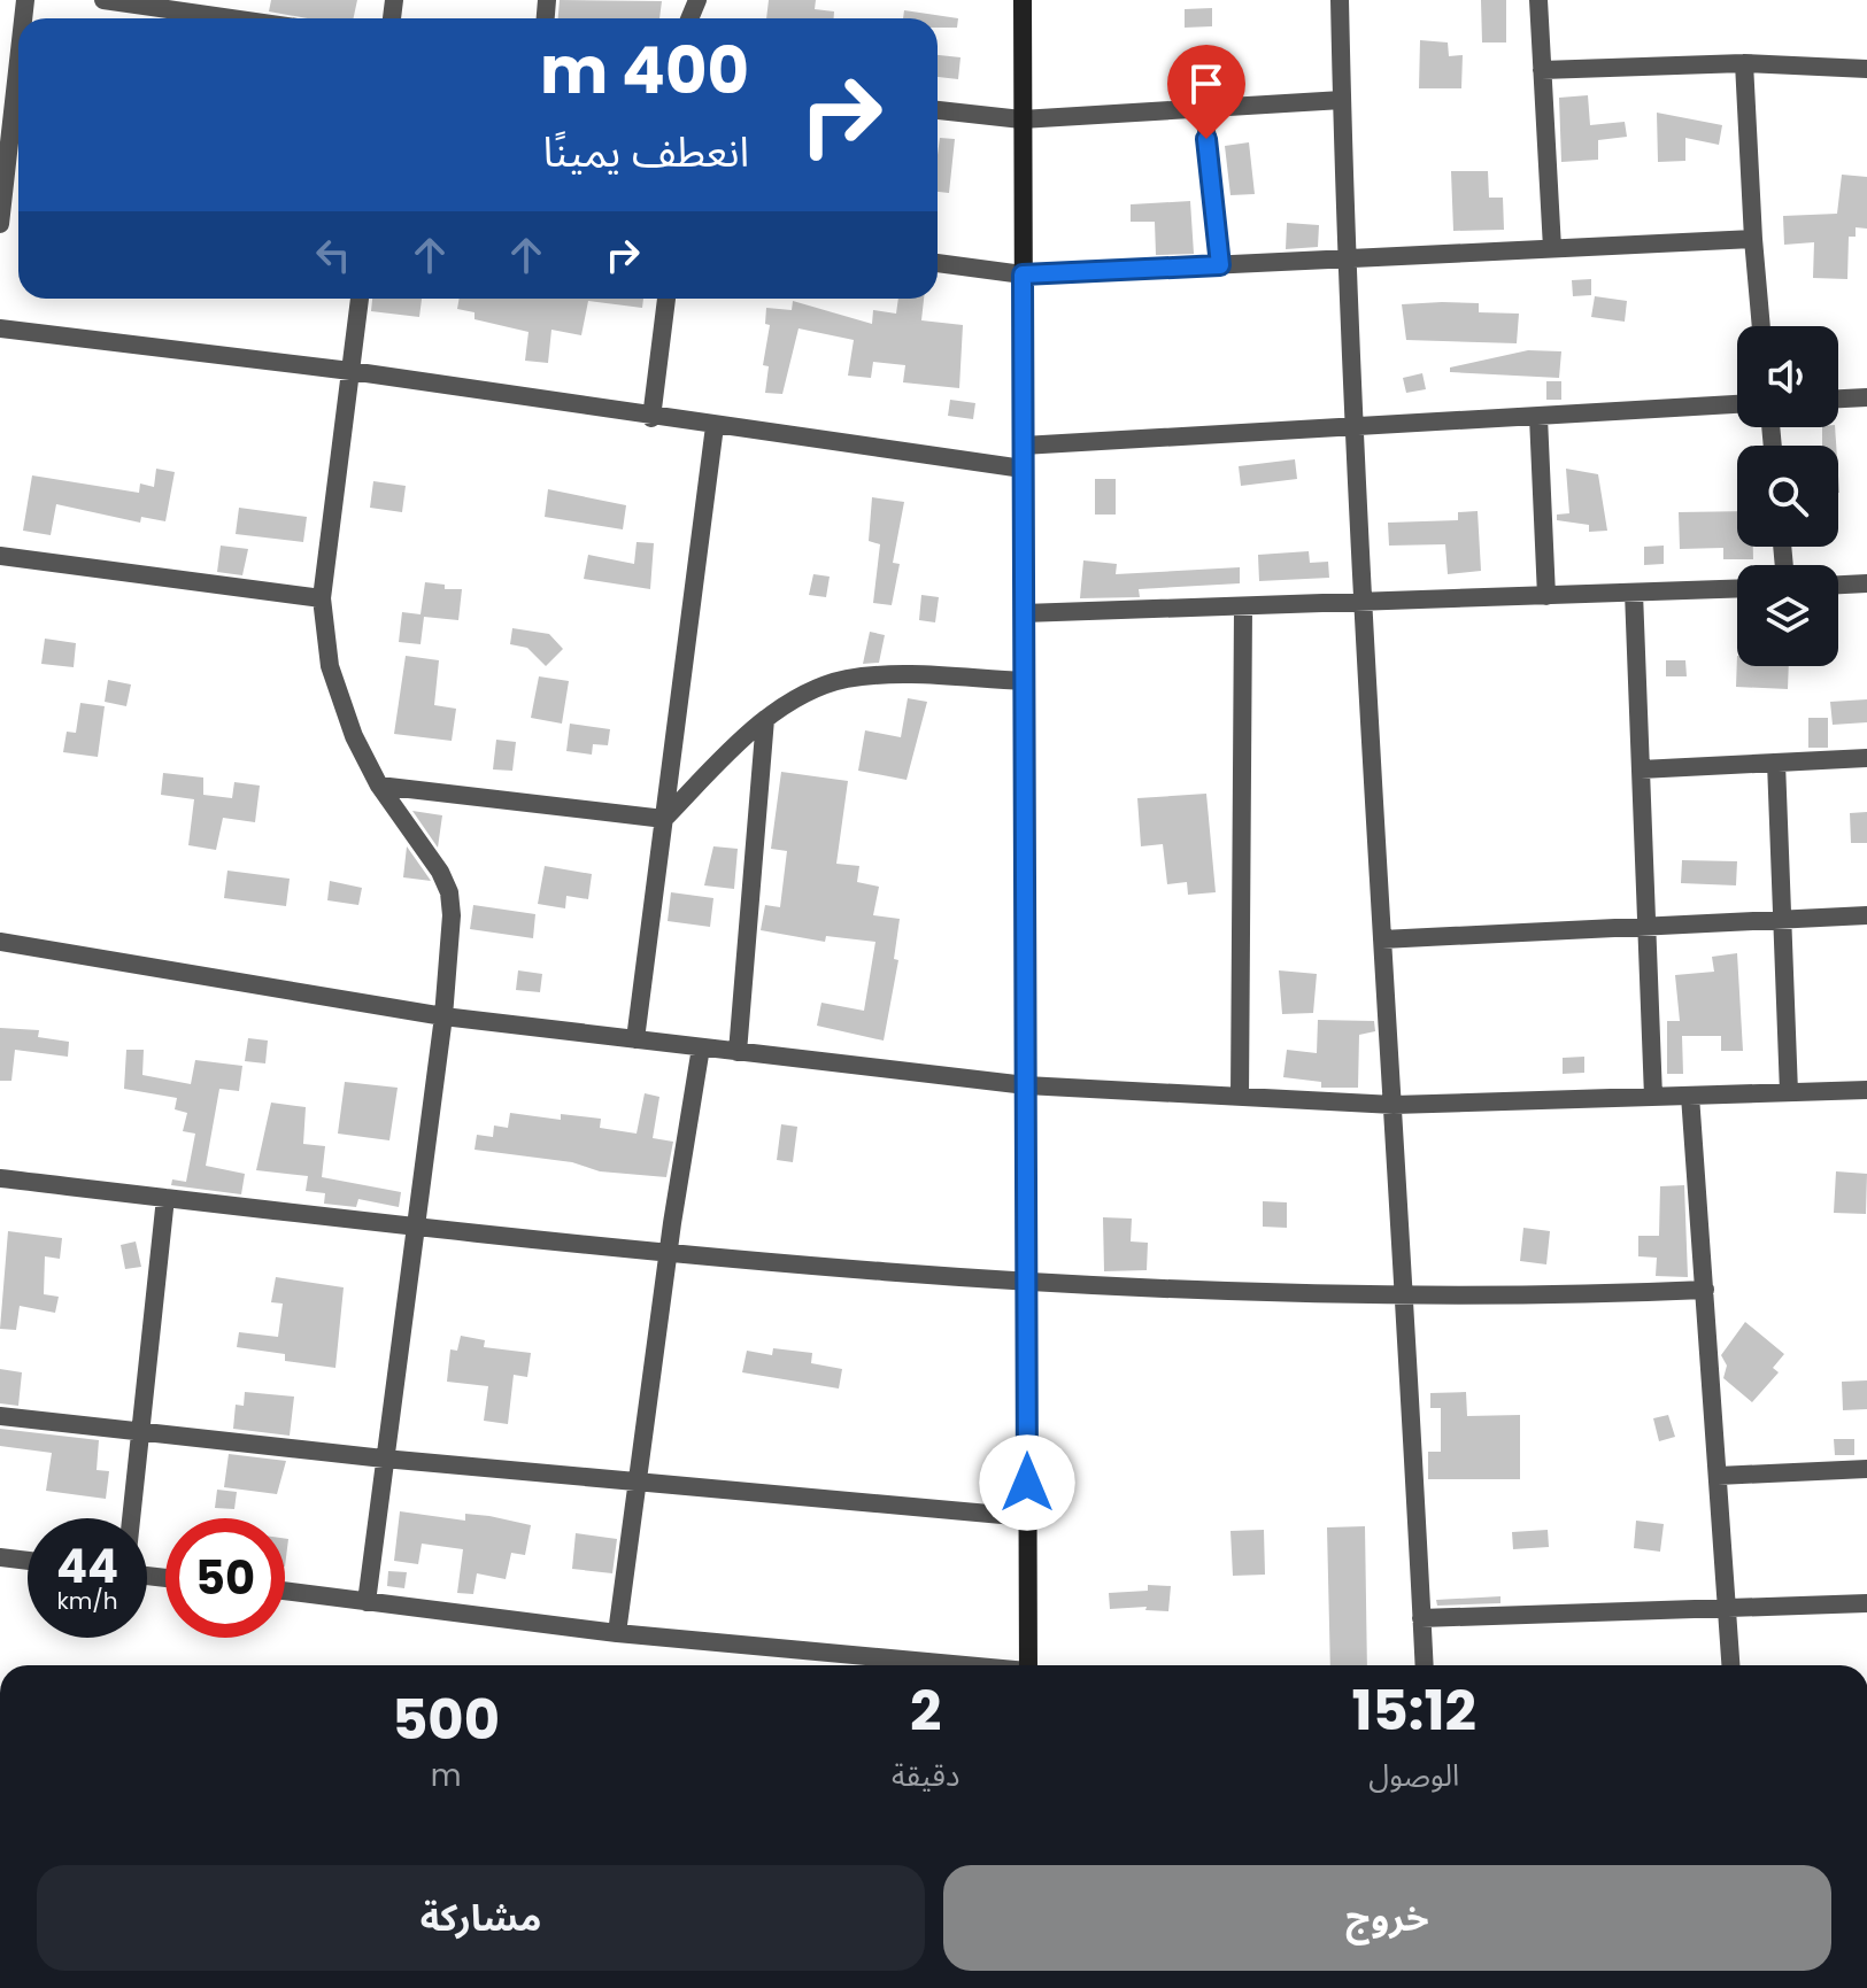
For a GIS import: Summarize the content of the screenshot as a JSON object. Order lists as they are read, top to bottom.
{
  "page": {
    "turn": ["400 m", "انعطف يمينًا"],
    "speed": "44 km/h",
    "limit": "50",
    "eta": [
      "15:12",
      "الوصول",
      "2",
      "دقيقة",
      "500",
      "m"
    ],
    "buttons": ["خروج", "مشاركة"]
  }
}
